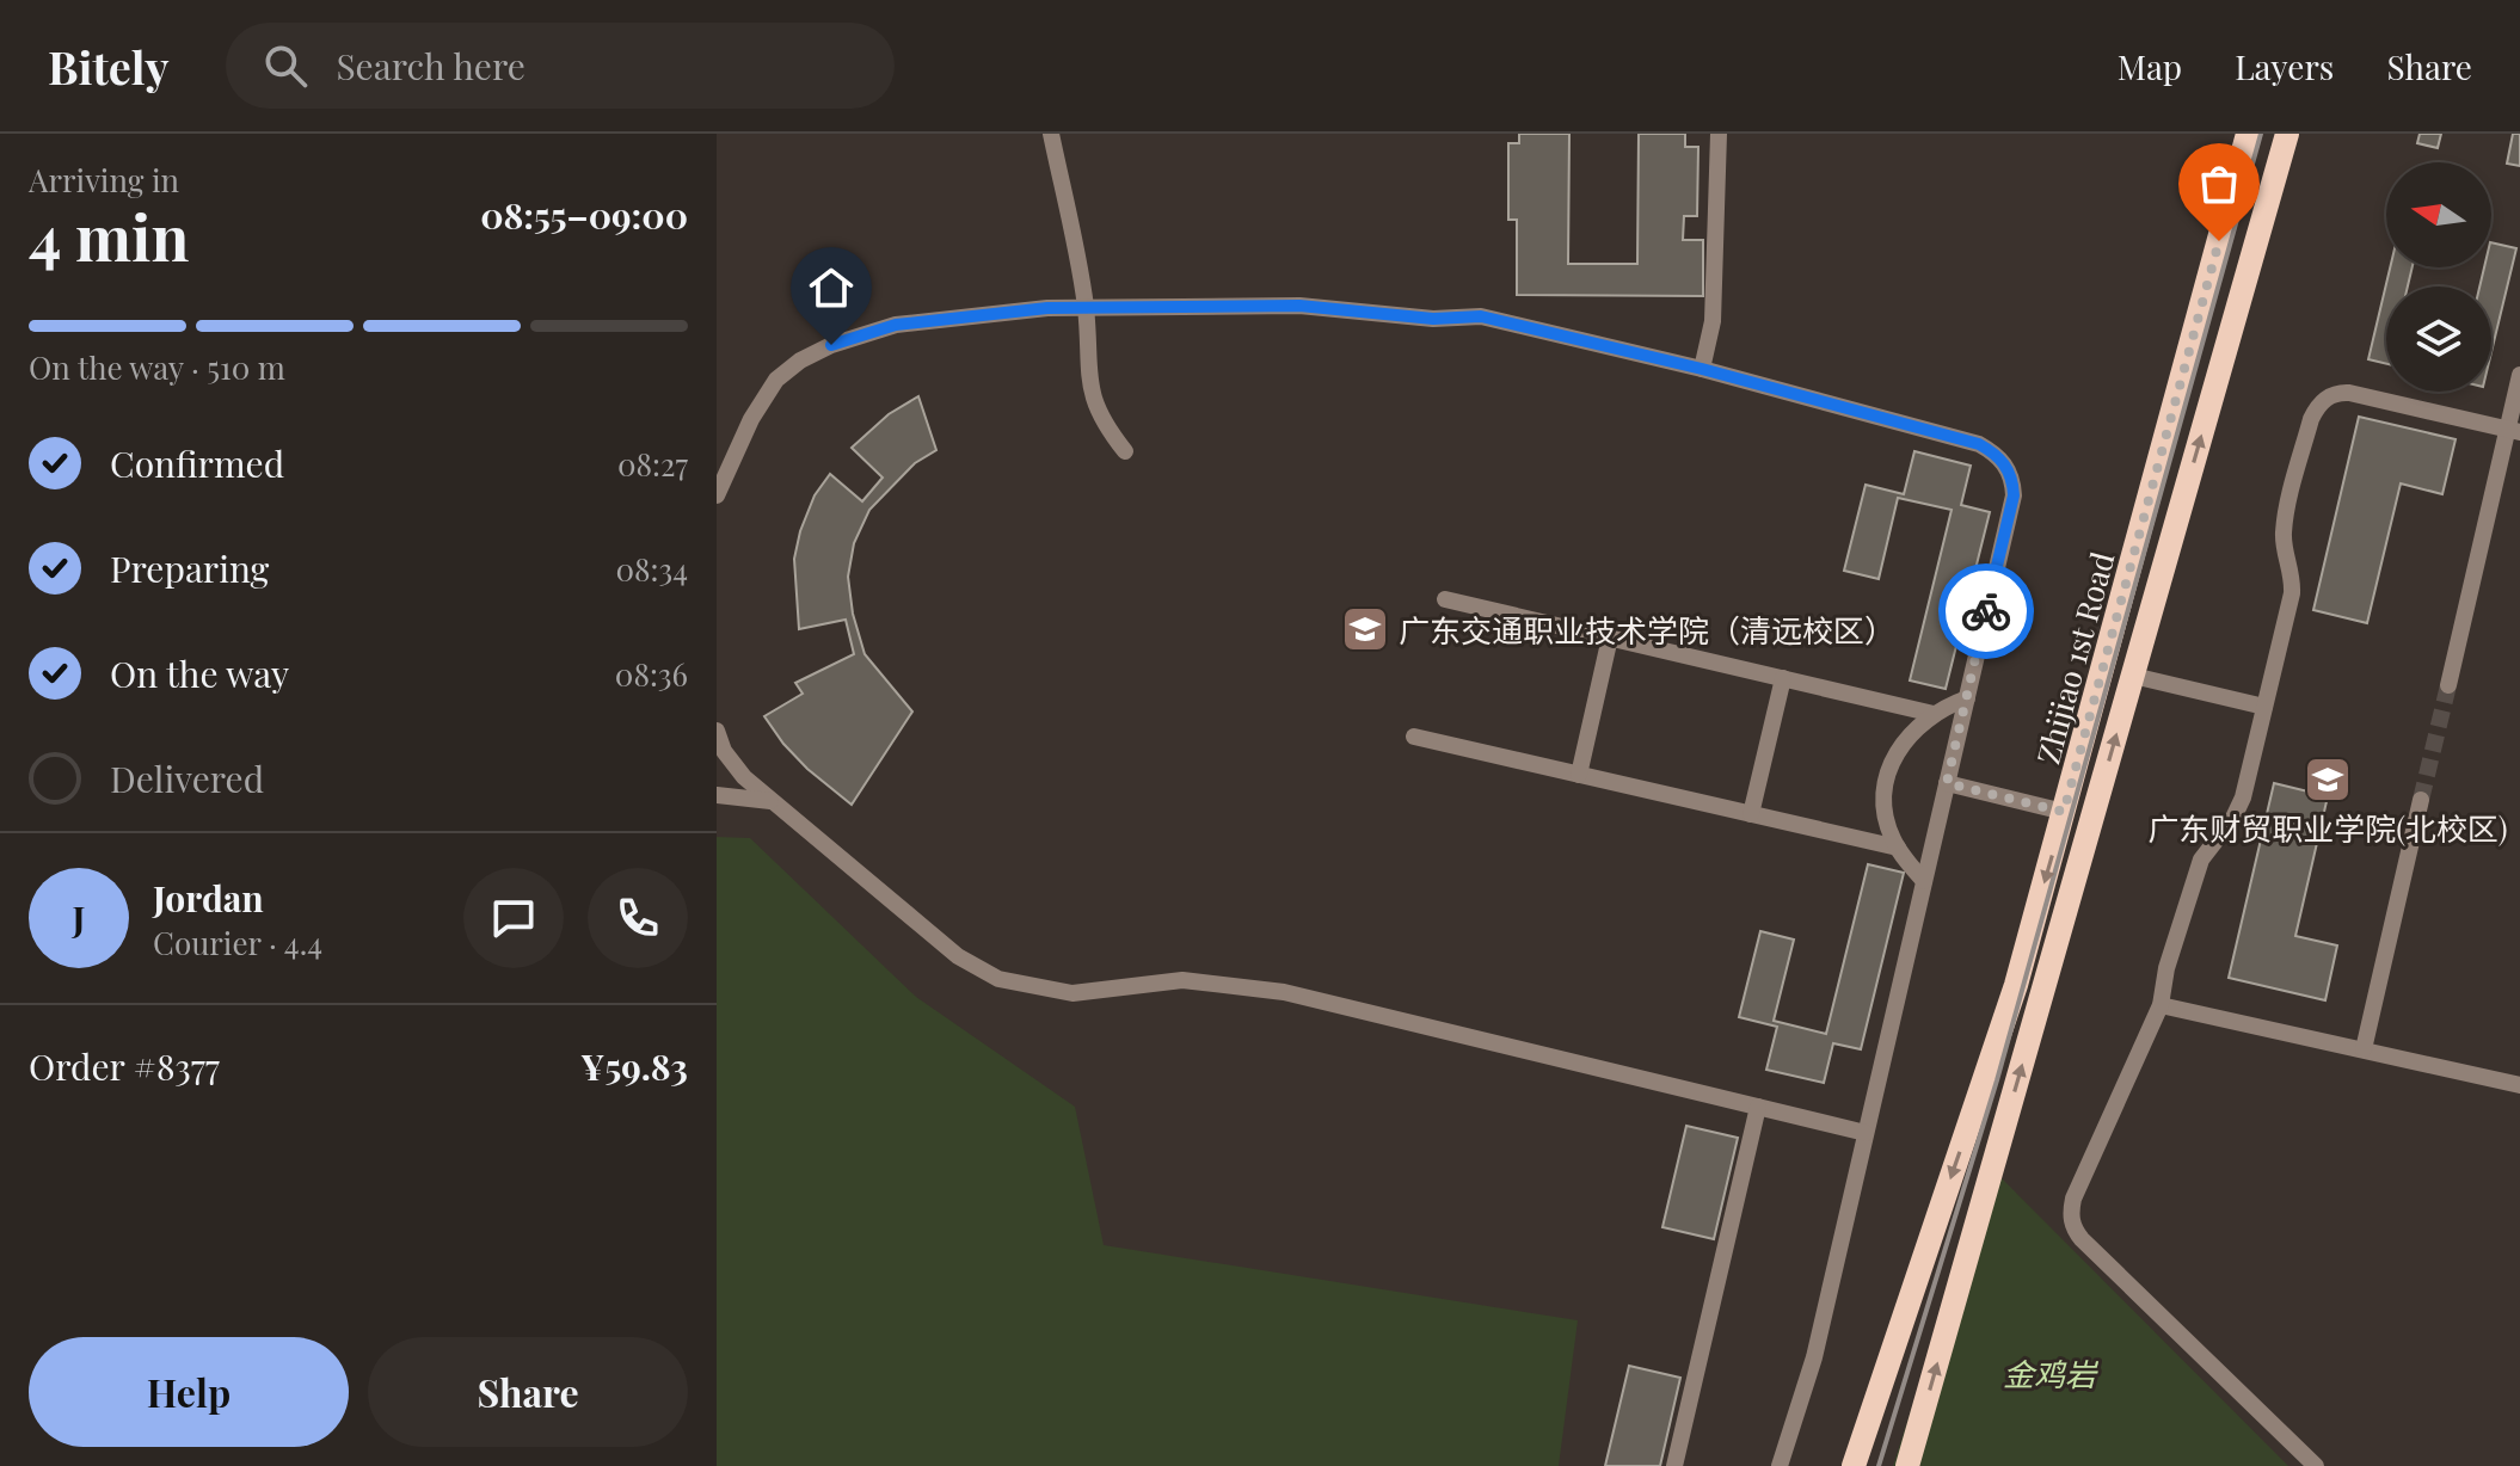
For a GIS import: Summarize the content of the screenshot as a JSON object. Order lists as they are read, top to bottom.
{
  "streets": {
    "main road": ["Zhijiao 1st Road"]
  },
  "parks": ["金鸡岩"],
  "places": {
    "school or university": ["广东交通职业技术学院（清远校区）", "广东财贸职业学院(北校区)"]
  },
  "north": "left",
  "page": {
    "header": "Bitely",
    "search": "Search here",
    "nav": ["Map", "Layers", "Share"],
    "heading": ["4 min", "Arriving in", "08:55–09:00"],
    "panel": [
      "Jordan",
      "Courier · 4.4",
      "Order #8377",
      "¥59.83"
    ],
    "bar": "On the way · 510 m",
    "list": [
      ["Confirmed", "08:27"],
      ["Preparing", "08:34"],
      ["On the way", "08:36"],
      "Delivered"
    ],
    "round": "J",
    "buttons": ["Help", "Share"]
  }
}
